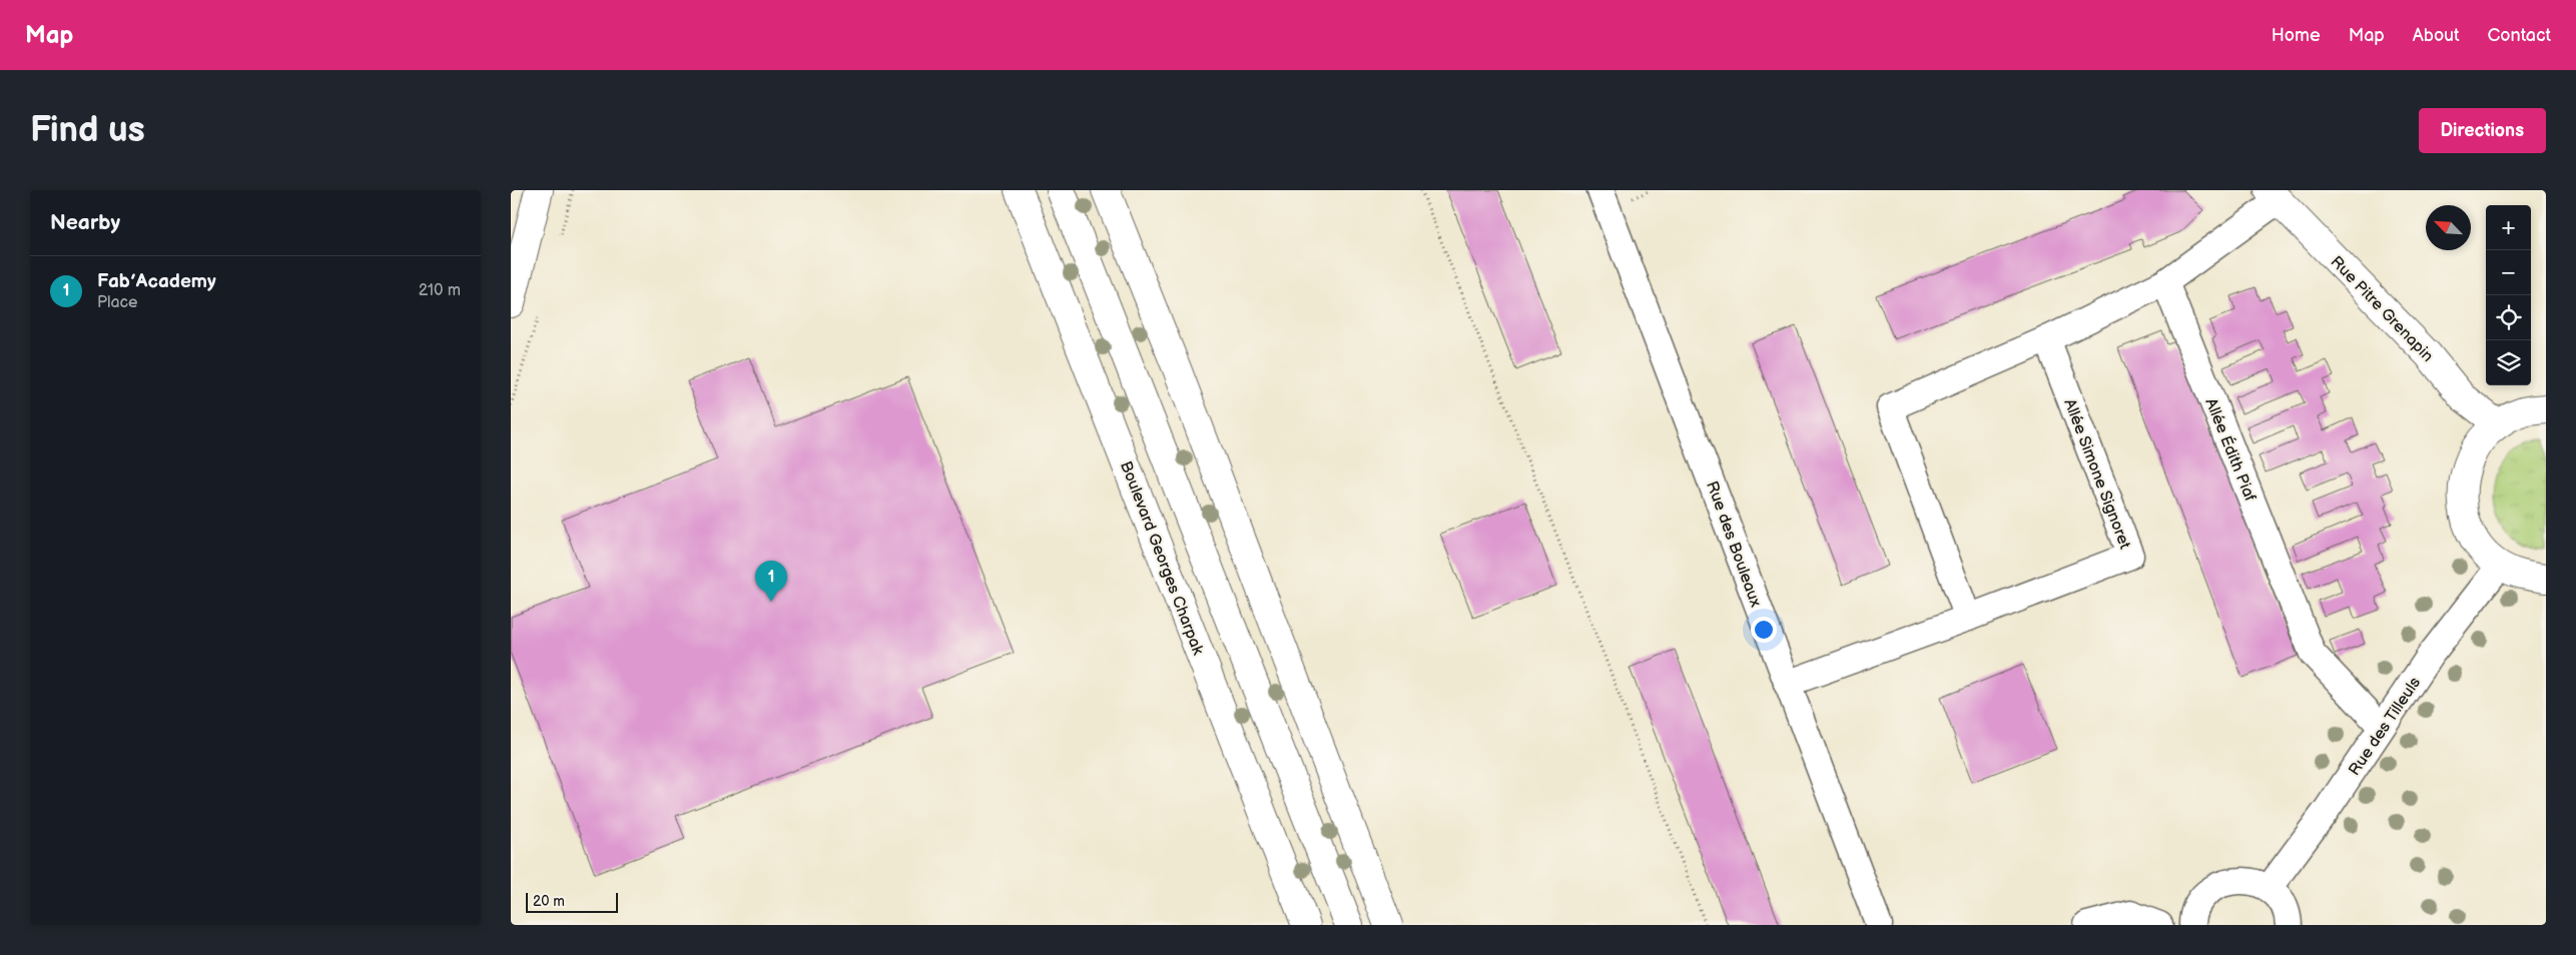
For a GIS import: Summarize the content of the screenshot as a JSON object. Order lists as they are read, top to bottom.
{
  "streets": {
    "main road": ["Rue Pitre Grenapin", "Boulevard Georges Charpak"],
    "street": [
      "Allée Édith Piaf",
      "Allée Simone Signoret",
      "Rue des Bouleaux",
      "Rue des Tilleuls"
    ]
  },
  "crossings": [
    ["Allée Édith Piaf", "Rue des Tilleuls"],
    ["Allée Simone Signoret", "Rue des Bouleaux"]
  ],
  "scale_bar": "20 m",
  "north": "top left",
  "page": {
    "header": "Map",
    "nav": [
      "Home",
      "Map",
      "About",
      "Contact"
    ],
    "buttons": "Directions",
    "title": "Find us",
    "heading": "Nearby",
    "map_buttons": ["+", "−"],
    "list": [
      {
        "mark": "1",
        "name": "Fab’Academy",
        "note": "Place",
        "value": "210 m"
      }
    ],
    "pins": "1",
    "scale": "20 m"
  }
}
